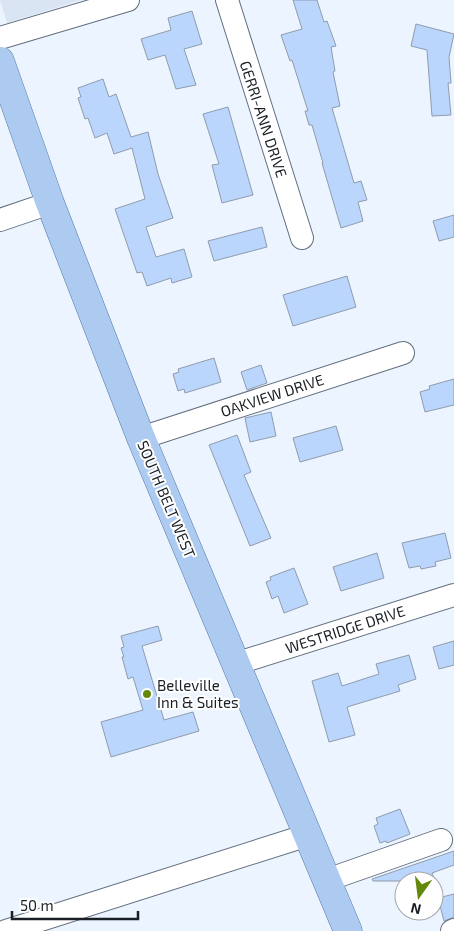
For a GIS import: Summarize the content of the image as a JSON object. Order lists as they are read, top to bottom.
{
  "streets": {
    "main road": ["SOUTH BELT WEST"],
    "street": ["GERRI-ANN DRIVE", "OAKVIEW DRIVE", "WESTRIDGE DRIVE"]
  },
  "crossings": [
    ["OAKVIEW DRIVE", "SOUTH BELT WEST"],
    ["SOUTH BELT WEST", "WESTRIDGE DRIVE"]
  ],
  "places": ["Belleville Inn & Suites"],
  "scale_bar": "50 m",
  "north": "bottom"
}
